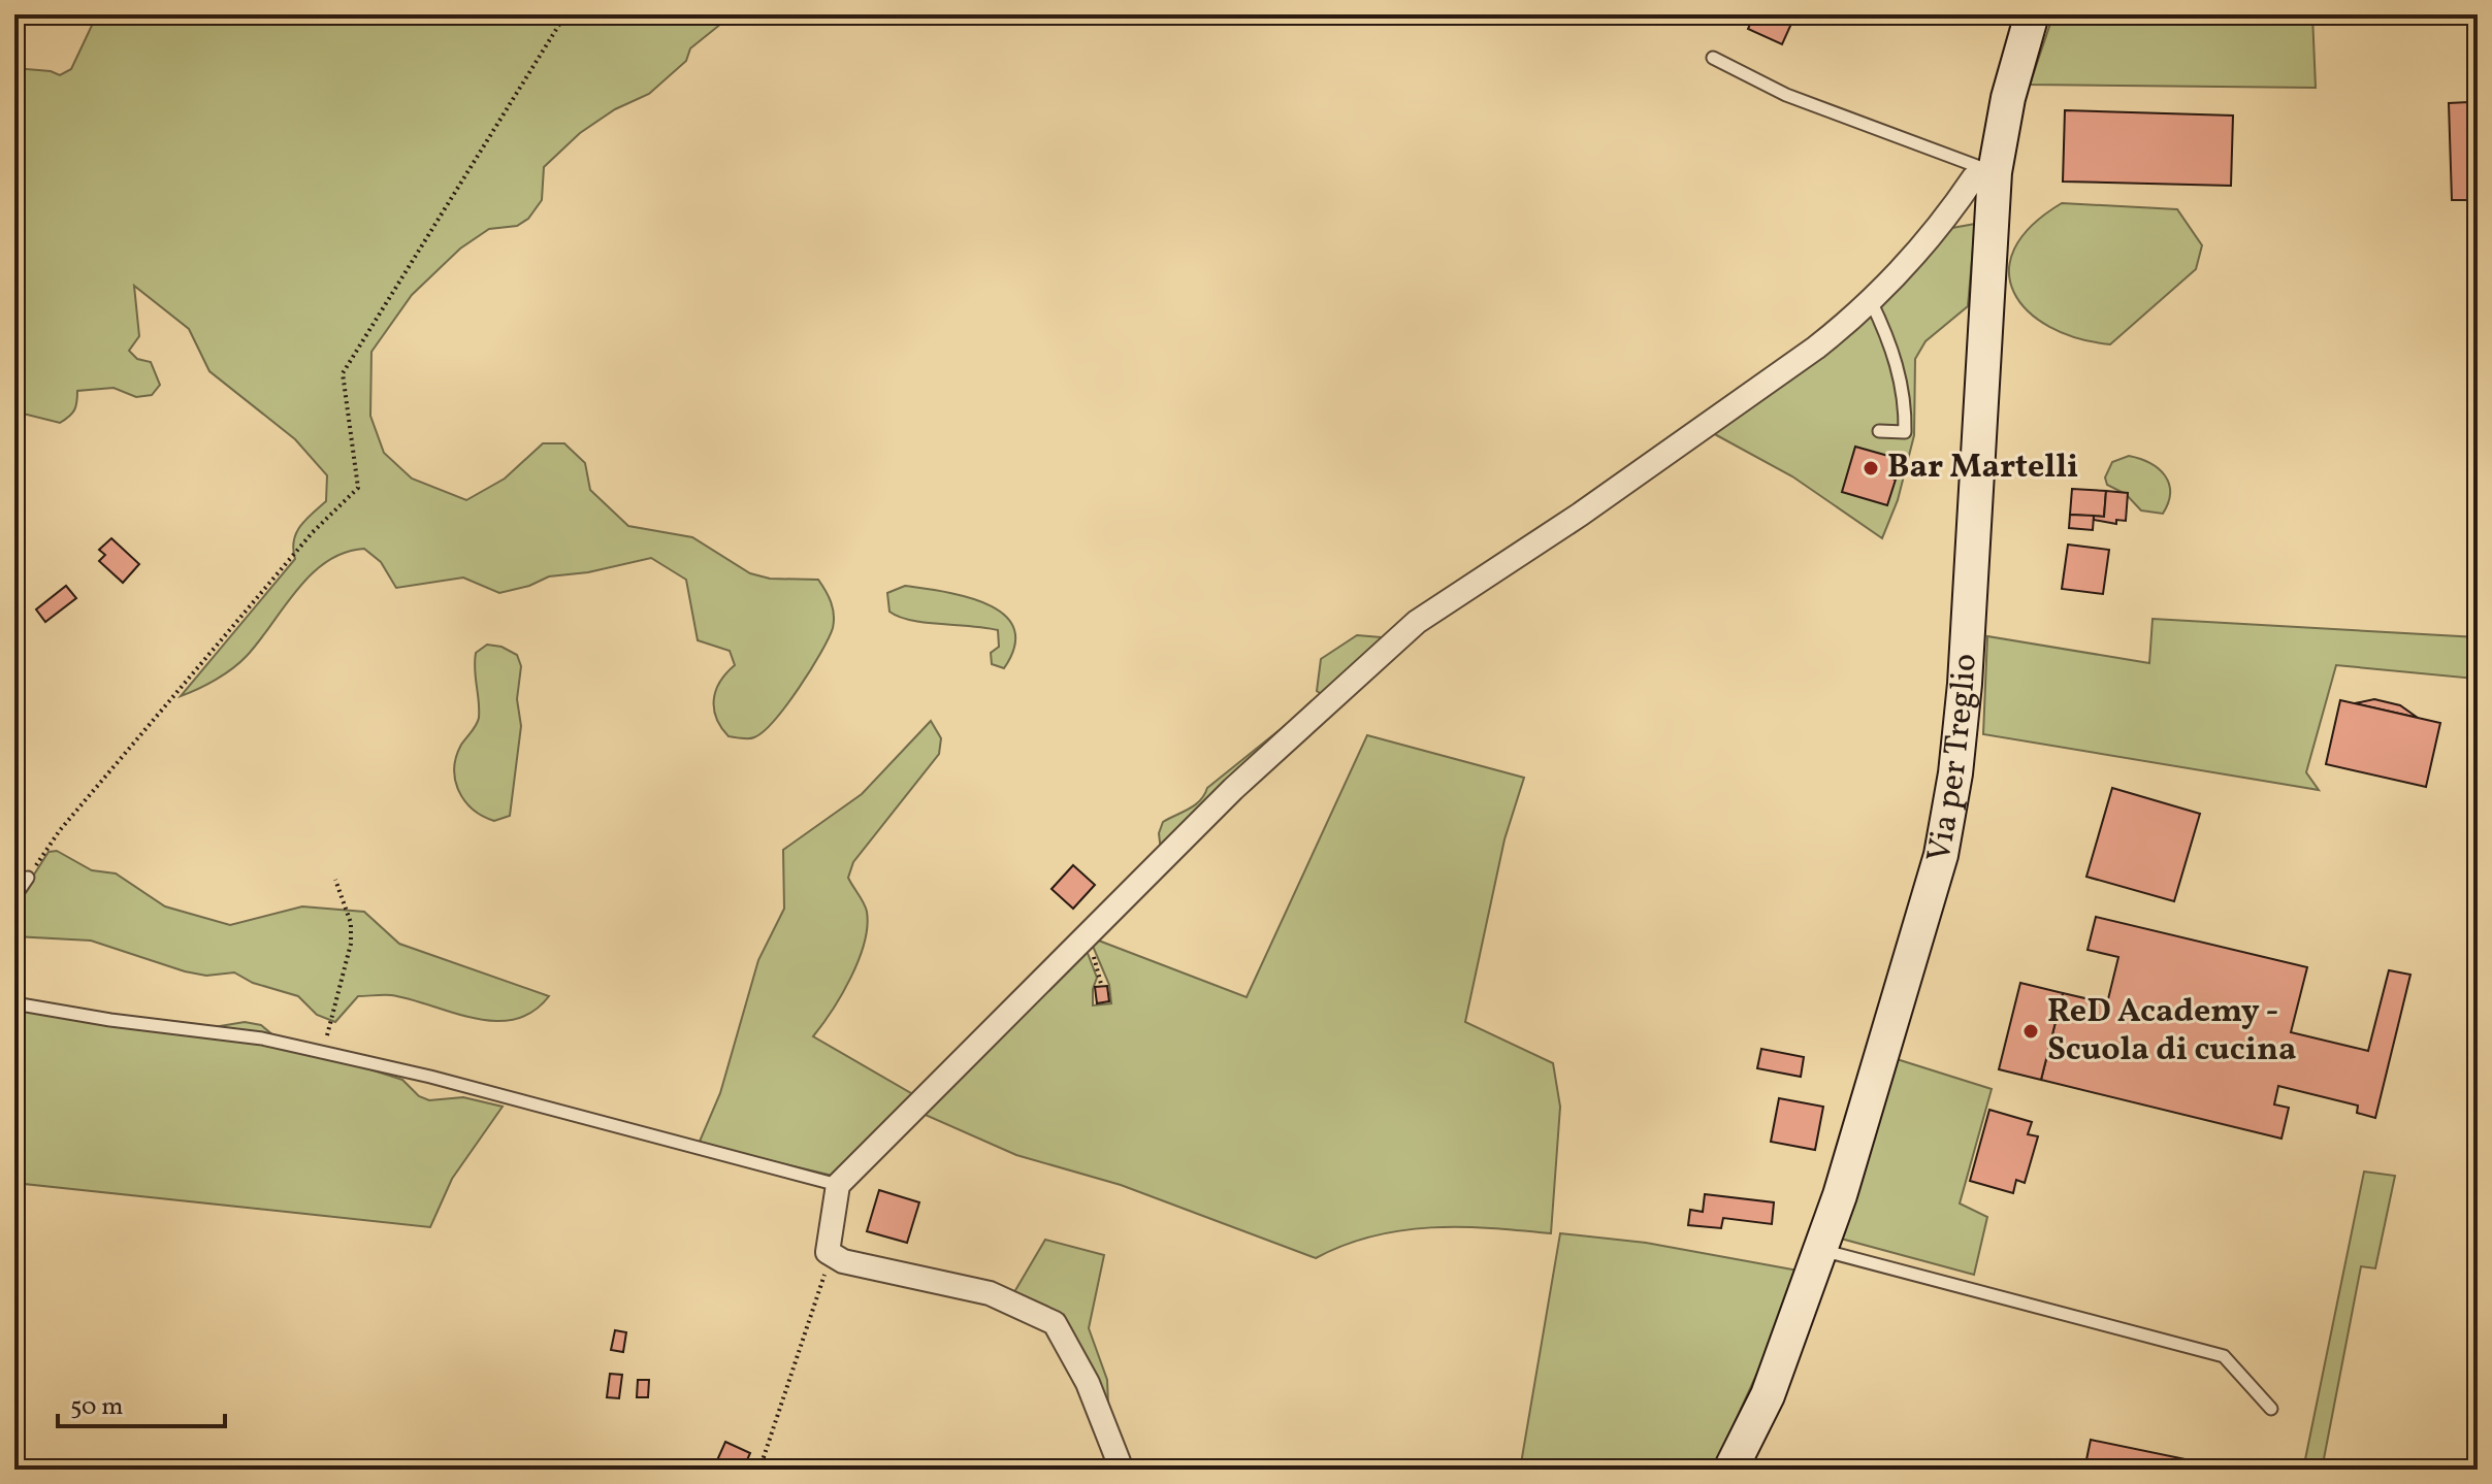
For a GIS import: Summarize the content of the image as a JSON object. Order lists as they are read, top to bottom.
{
  "streets": {
    "main road": ["Via per Treglio"]
  },
  "places": ["Bar Martelli", "ReD Academy - Scuola di cucina"],
  "scale_bar": "50 m"
}
